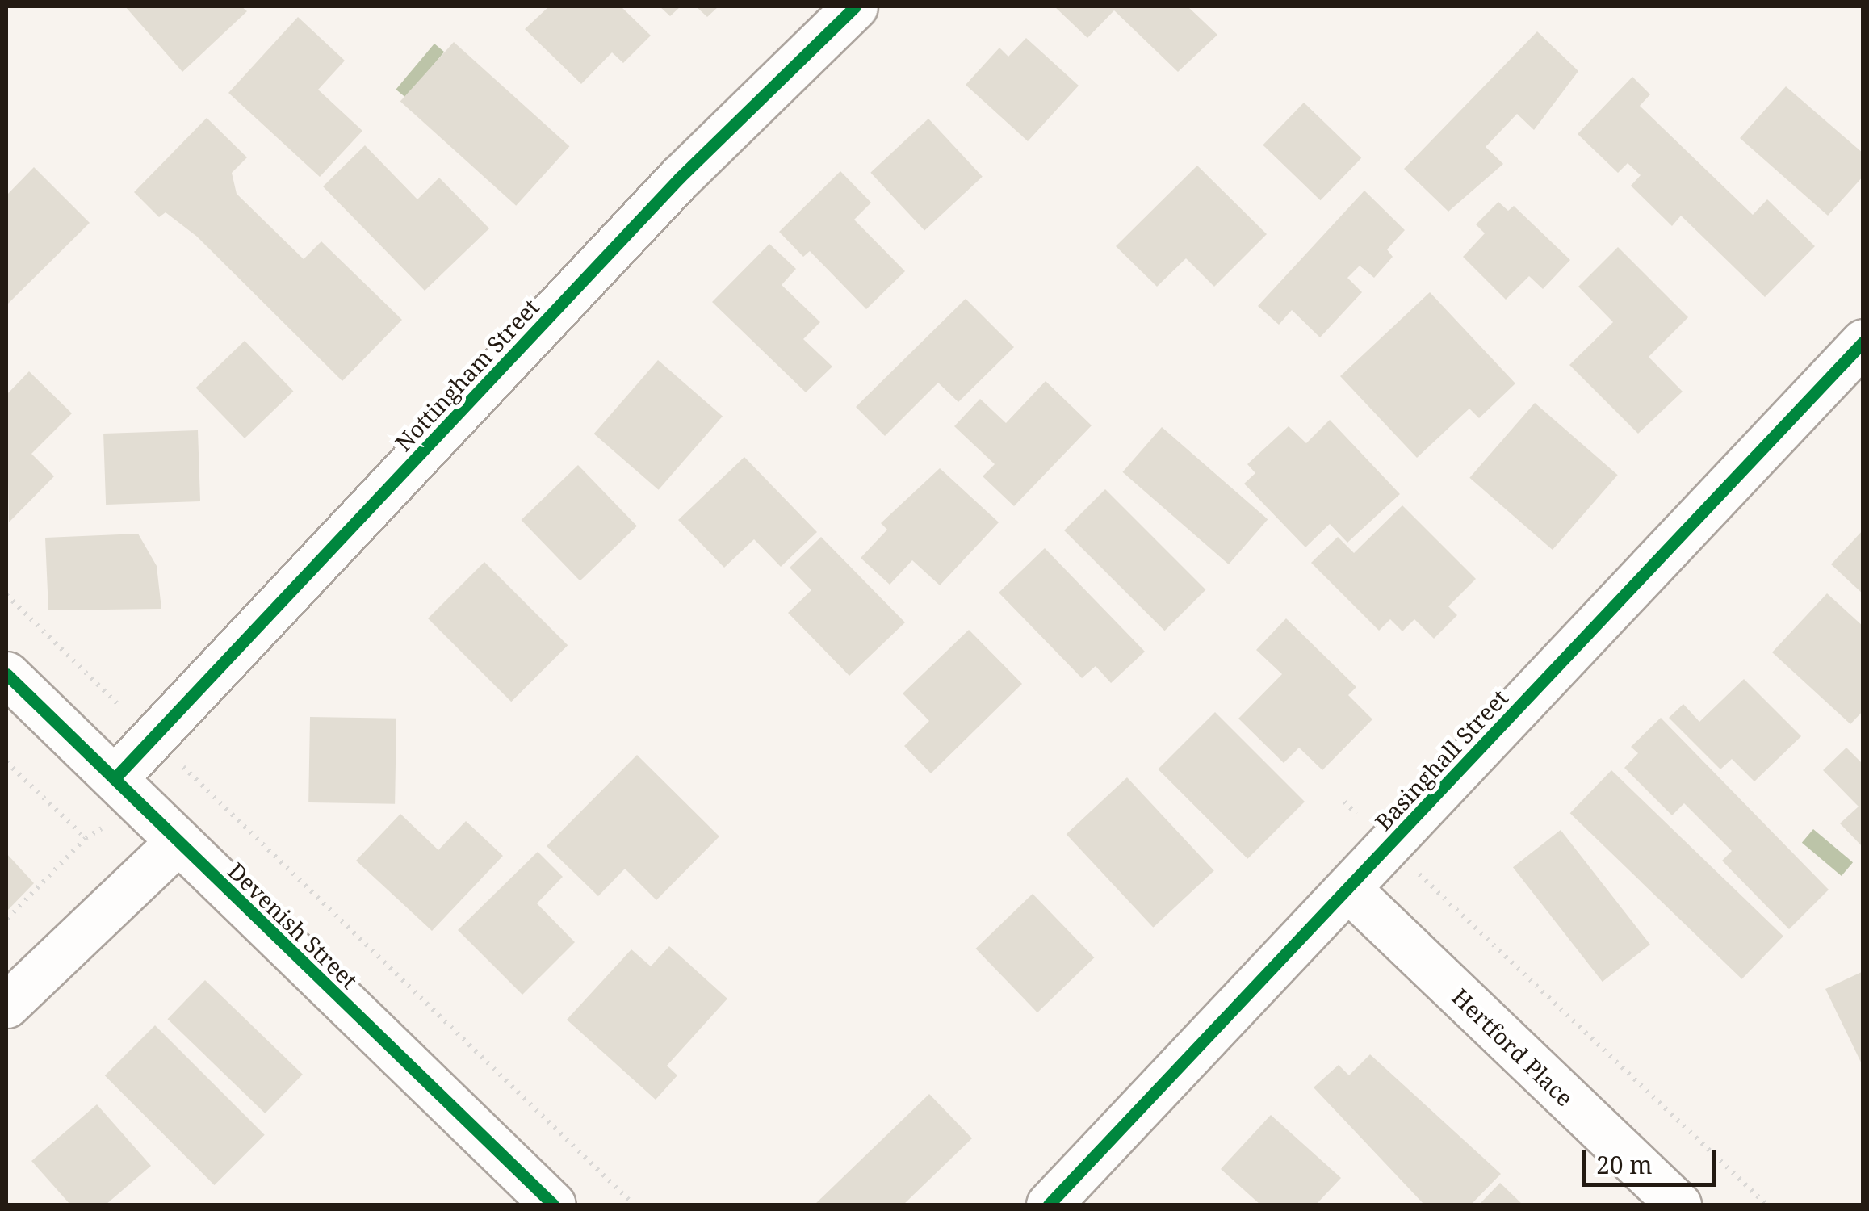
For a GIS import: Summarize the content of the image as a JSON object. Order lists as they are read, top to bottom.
{
  "streets": {
    "street": [
      "Nottingham Street",
      "Basinghall Street",
      "Devenish Street",
      "Hertford Place"
    ]
  },
  "crossings": [
    ["Nottingham Street", "Devenish Street"],
    ["Basinghall Street", "Hertford Place"]
  ],
  "scale_bar": "20 m"
}
